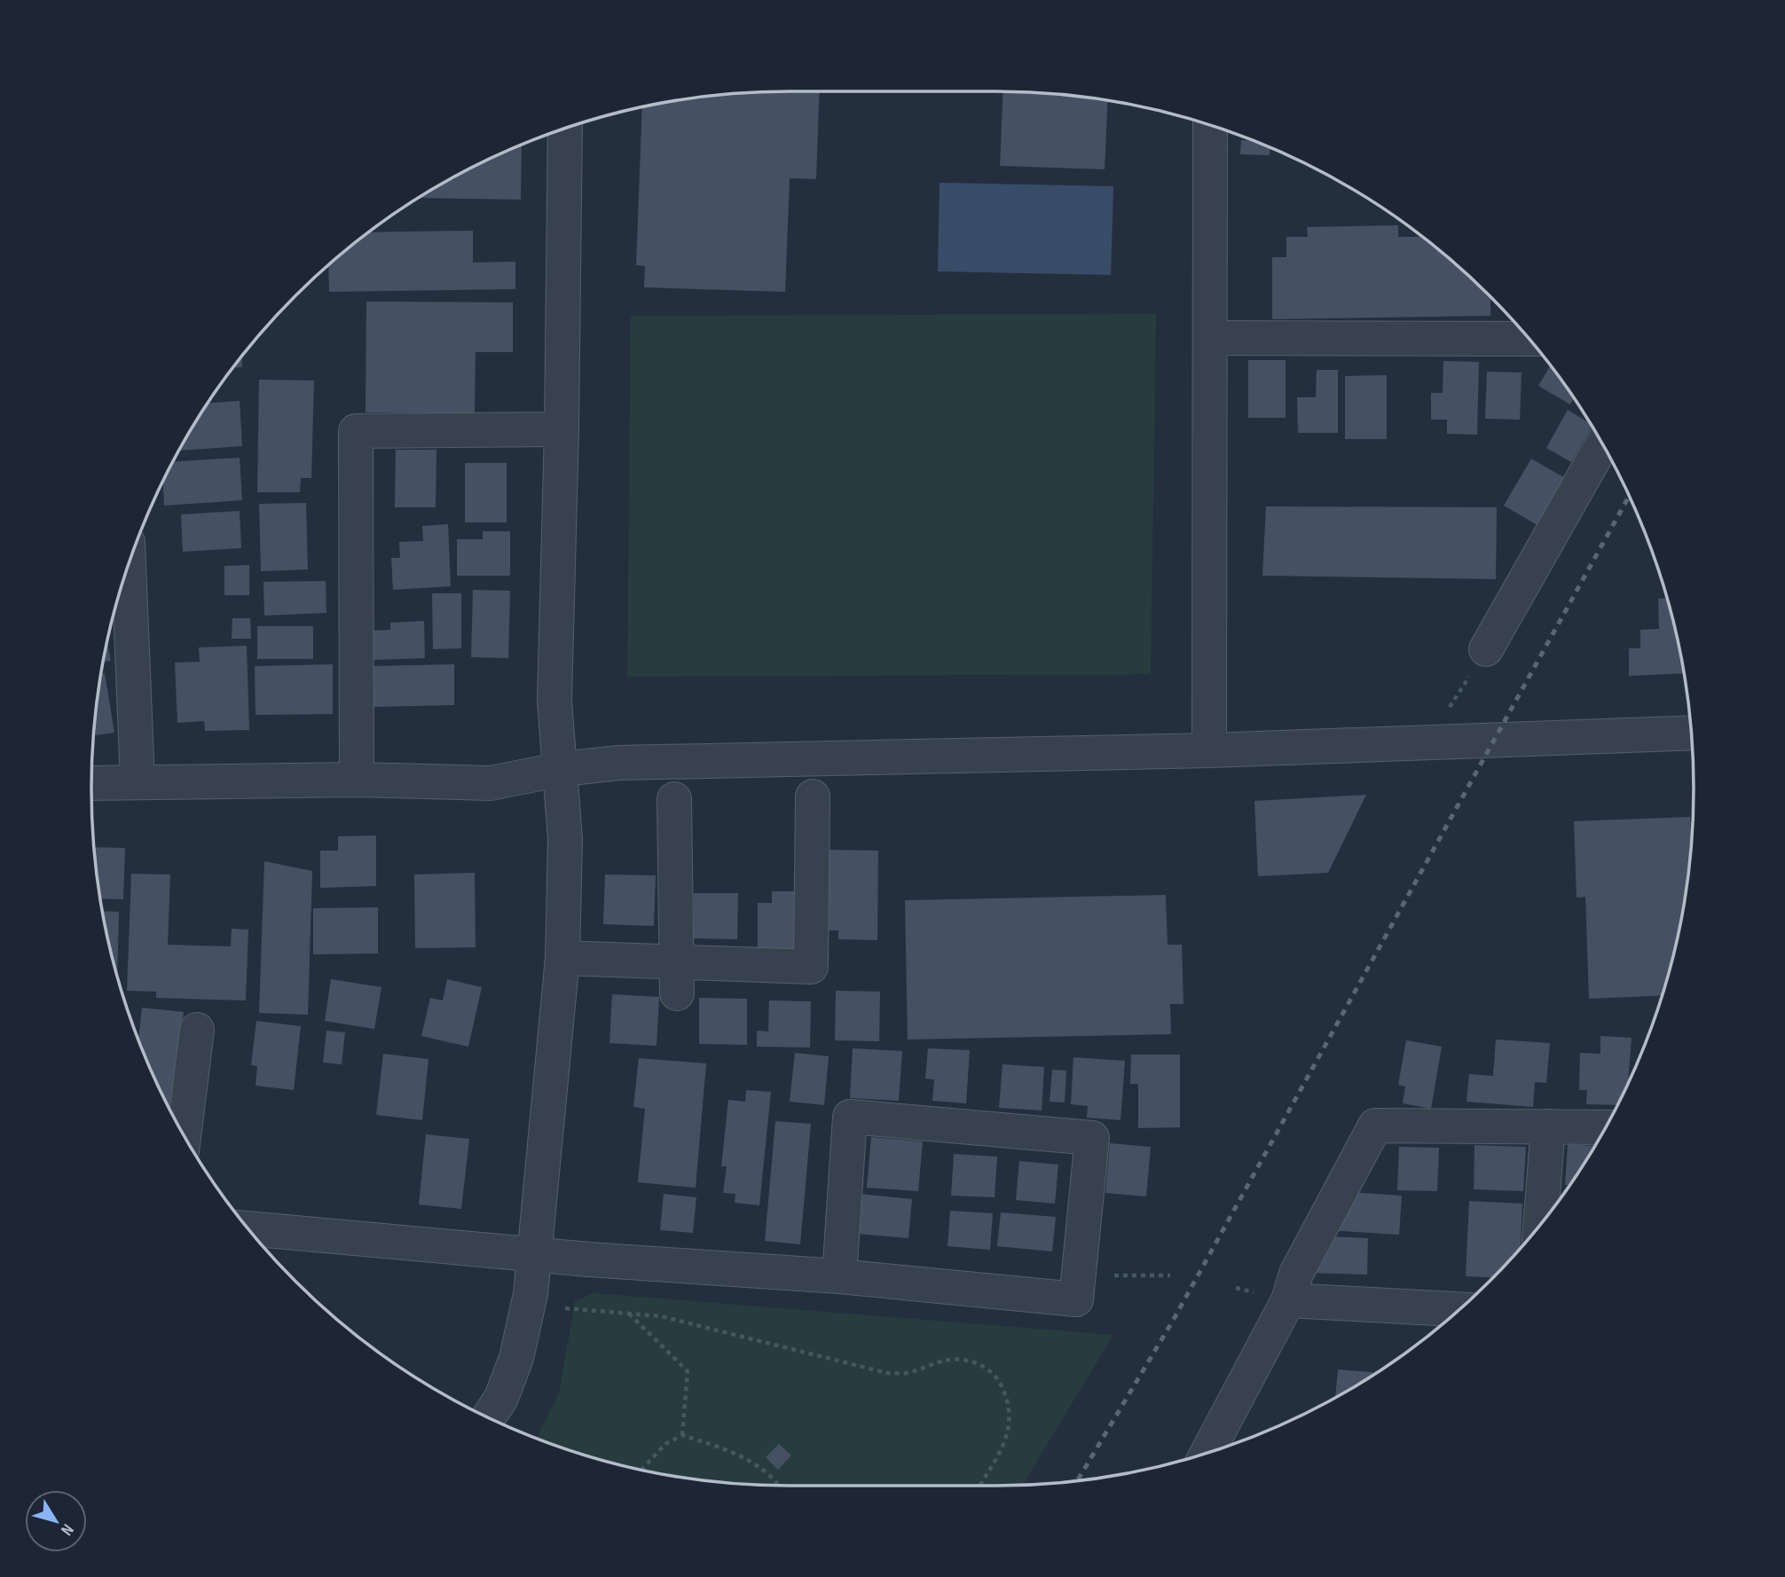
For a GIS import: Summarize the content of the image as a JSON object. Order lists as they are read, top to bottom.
{
  "north": "bottom right"
}
